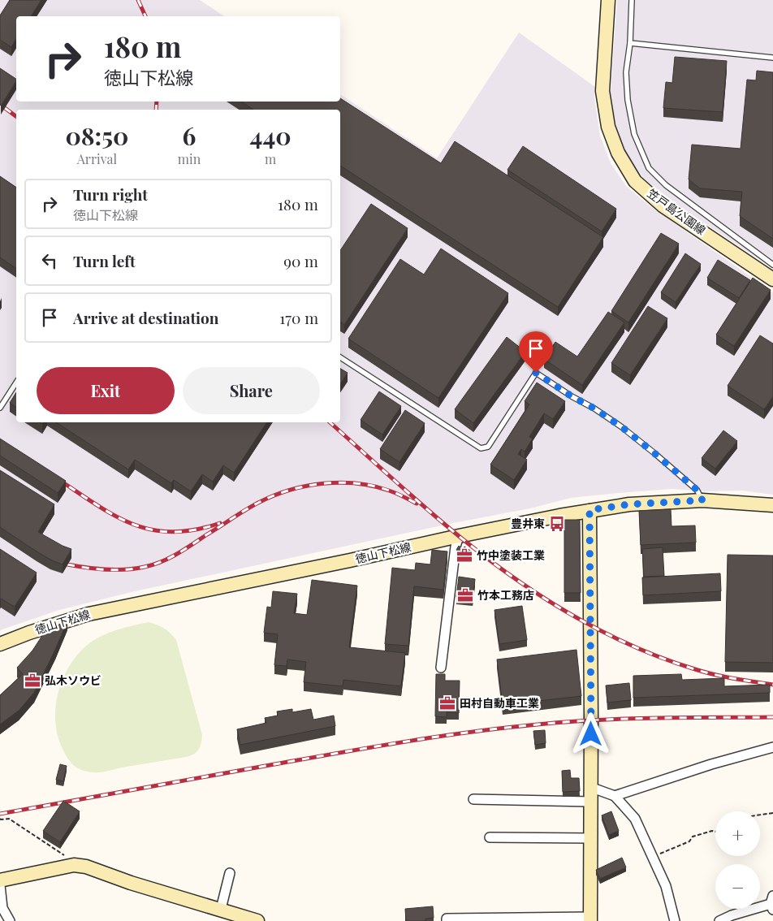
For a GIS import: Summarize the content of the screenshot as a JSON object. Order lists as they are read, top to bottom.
{
  "streets": {
    "main road": ["笠戸島公園線", "徳山下松線"]
  },
  "places": {
    "bus stop": ["豊井東"],
    "office": [
      "竹中塗装工業",
      "竹本工務店",
      "弘木ソウビ",
      "田村自動車工業"
    ]
  },
  "page": {
    "turn": ["180 m", "徳山下松線"],
    "eta": [
      "08:50",
      "Arrival",
      "6",
      "min",
      "440",
      "m"
    ],
    "list": [
      {
        "name": "Turn right",
        "note": "徳山下松線",
        "value": "180 m"
      },
      {
        "name": "Turn left",
        "value": "90 m"
      },
      {
        "name": "Arrive at destination",
        "value": "170 m"
      }
    ],
    "buttons": ["Exit", "Share"],
    "map_buttons": ["+", "−"]
  }
}
